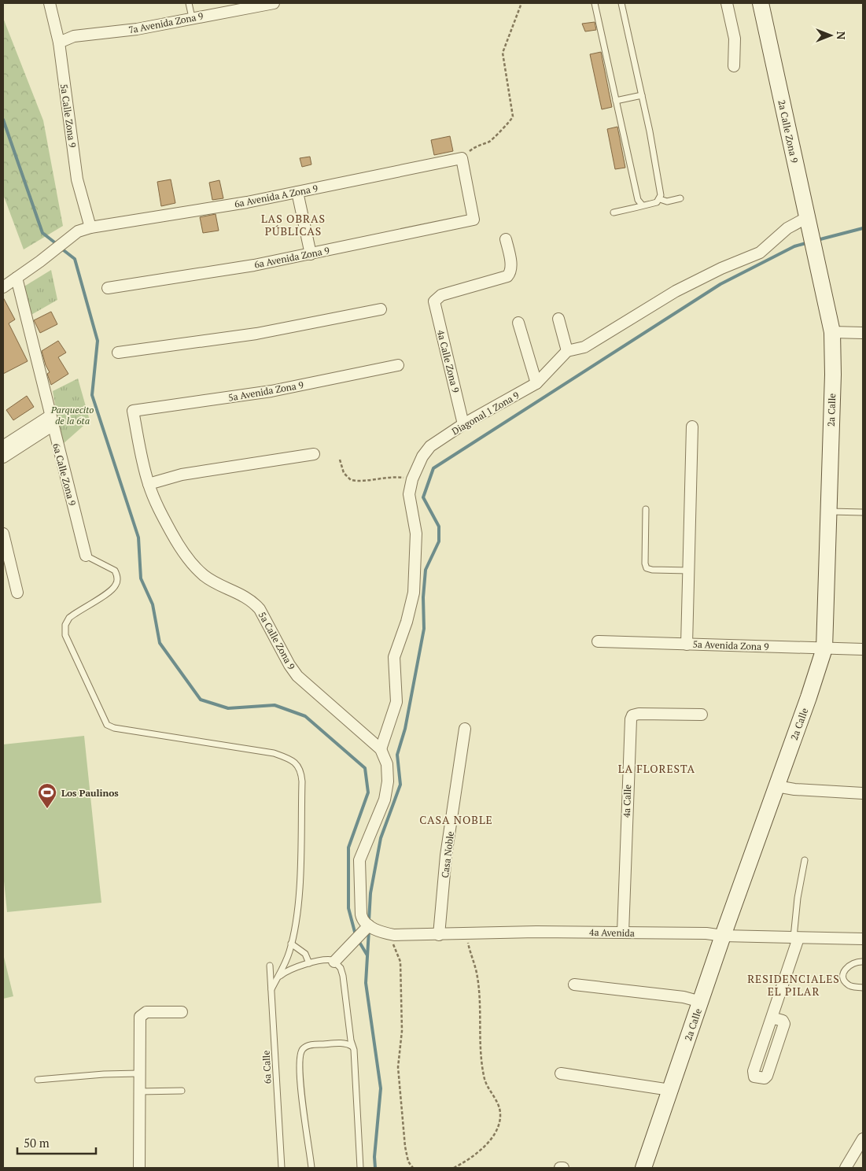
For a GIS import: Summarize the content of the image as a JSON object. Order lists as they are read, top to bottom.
{
  "streets": {
    "street": [
      "7a Avenida Zona 9",
      "5a Calle Zona 9",
      "2a Calle Zona 9",
      "6a Avenida A Zona 9",
      "6a Avenida Zona 9",
      "4a Calle Zona 9",
      "5a Avenida Zona 9",
      "2a Calle",
      "Diagonal 1 Zona 9",
      "6a Calle Zona 9",
      "4a Calle",
      "Casa Noble",
      "4a Avenida"
    ],
    "lane": ["6a Calle"]
  },
  "crossings": [
    ["7a Avenida Zona 9", "5a Calle Zona 9"],
    ["5a Calle Zona 9", "6a Avenida A Zona 9"],
    ["5a Calle Zona 9", "5a Avenida Zona 9"],
    ["5a Calle Zona 9", "Diagonal 1 Zona 9"],
    ["5a Calle Zona 9", "4a Avenida"],
    ["2a Calle Zona 9", "2a Calle"],
    ["6a Avenida A Zona 9", "6a Avenida Zona 9"],
    ["6a Avenida A Zona 9", "6a Calle Zona 9"],
    ["4a Calle Zona 9", "Diagonal 1 Zona 9"],
    ["5a Avenida Zona 9", "2a Calle"],
    ["2a Calle", "4a Avenida"],
    ["4a Calle", "4a Avenida"],
    ["Casa Noble", "4a Avenida"]
  ],
  "districts": [
    "LAS OBRAS PÚBLICAS",
    "LA FLORESTA",
    "CASA NOBLE",
    "RESIDENCIALES EL PILAR"
  ],
  "parks": ["Parquecito de la 6ta"],
  "places": {
    "sports": ["Los Paulinos"]
  },
  "scale_bar": "50 m",
  "north": "right"
}
